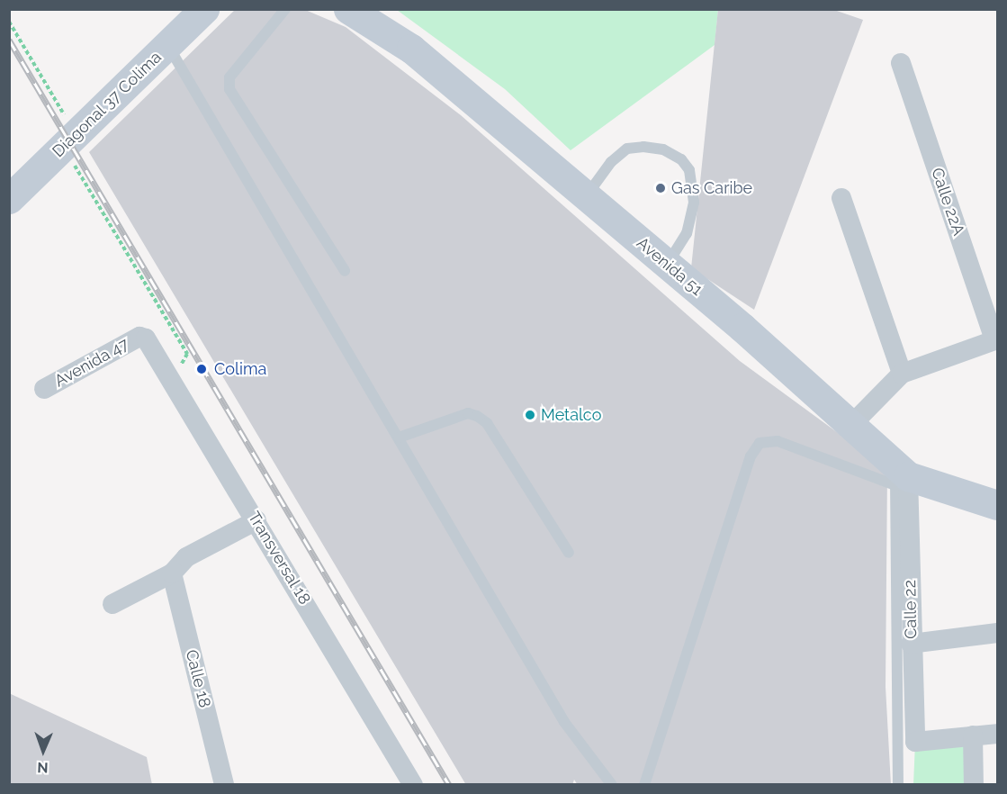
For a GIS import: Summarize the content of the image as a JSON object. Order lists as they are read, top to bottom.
{
  "streets": {
    "street": [
      "Diagonal 37 Colima",
      "Calle 22A",
      "Avenida 51",
      "Avenida 47",
      "Transversal 18",
      "Calle 22",
      "Calle 18"
    ]
  },
  "crossings": [
    ["Avenida 51", "Calle 22"],
    ["Avenida 47", "Transversal 18"]
  ],
  "places": ["Gas Caribe", "Colima", "Metalco"],
  "north": "bottom"
}
